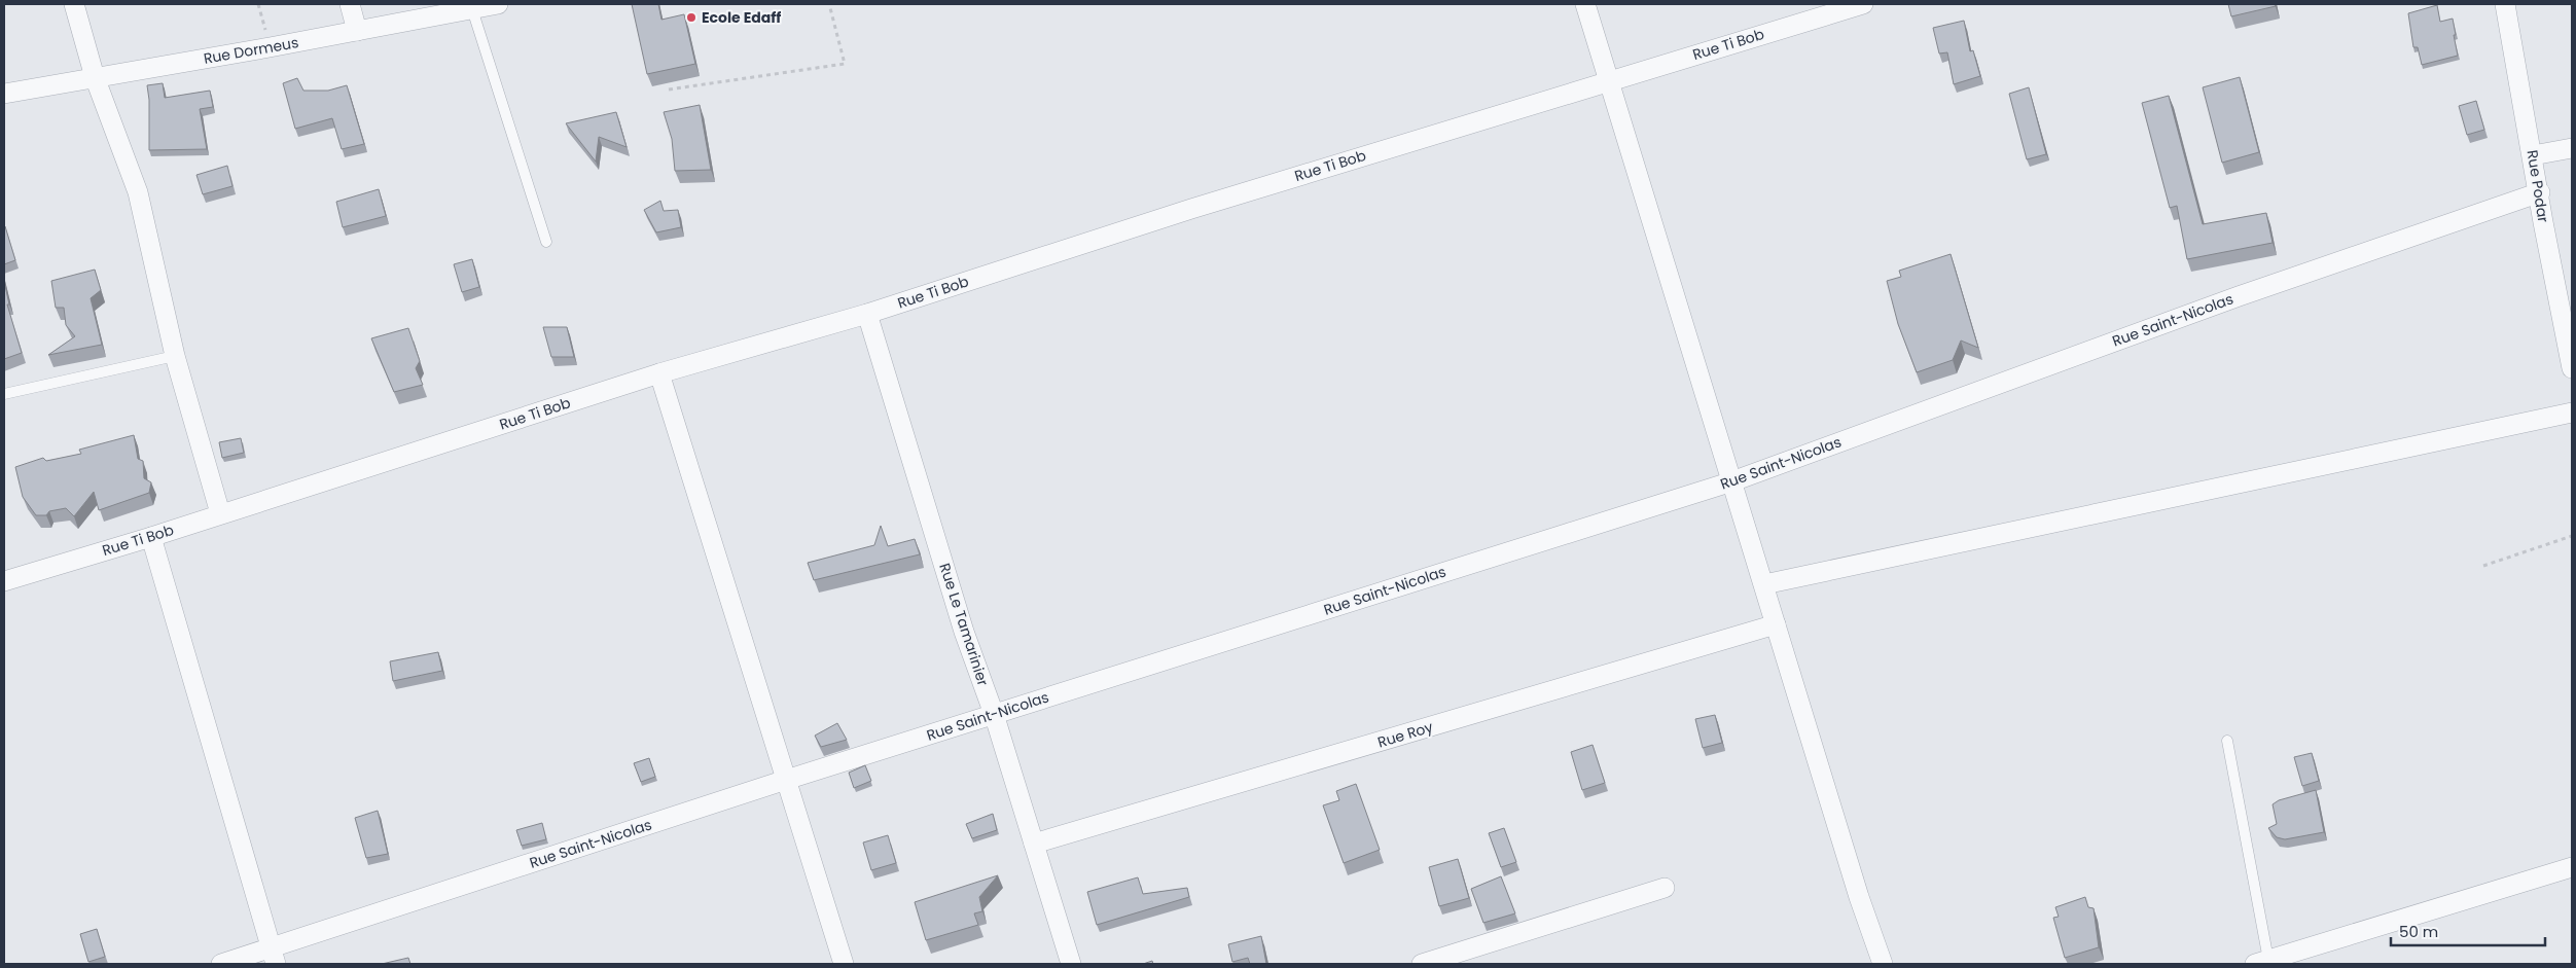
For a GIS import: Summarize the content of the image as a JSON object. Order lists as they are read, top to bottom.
{
  "streets": {
    "street": [
      "Rue Ti Bob",
      "Rue Dormeus",
      "Rue Podar",
      "Rue Saint-Nicolas",
      "Rue Le Tamarinier",
      "Rue Roy"
    ]
  },
  "crossings": [
    ["Rue Ti Bob", "Rue Le Tamarinier"],
    ["Rue Podar", "Rue Saint-Nicolas"],
    ["Rue Saint-Nicolas", "Rue Le Tamarinier"],
    ["Rue Le Tamarinier", "Rue Roy"]
  ],
  "places": ["Ecole Edaff"],
  "scale_bar": "50 m"
}
